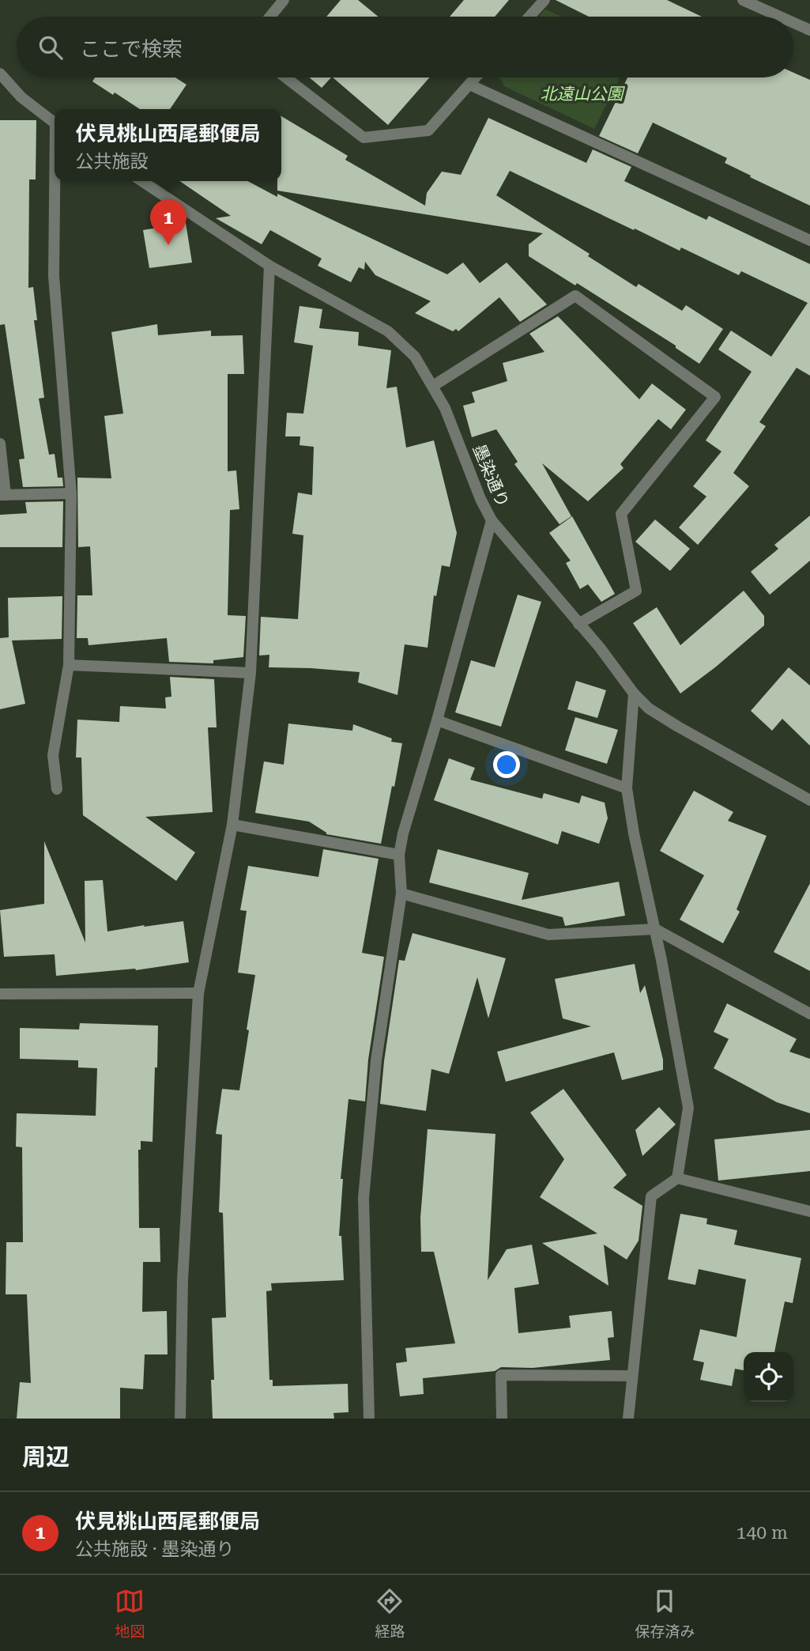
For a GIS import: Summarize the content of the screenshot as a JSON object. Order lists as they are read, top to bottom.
{
  "streets": {
    "street": ["墨染通り"]
  },
  "parks": ["北遠山公園"],
  "page": {
    "search": "ここで検索",
    "popup": ["伏見桃山西尾郵便局", "公共施設"],
    "pins": "1",
    "heading": "周辺",
    "list": [
      {
        "mark": "1",
        "name": "伏見桃山西尾郵便局",
        "note": "公共施設 · 墨染通り",
        "value": "140 m"
      }
    ],
    "nav": ["地図", "経路", "保存済み"]
  }
}
